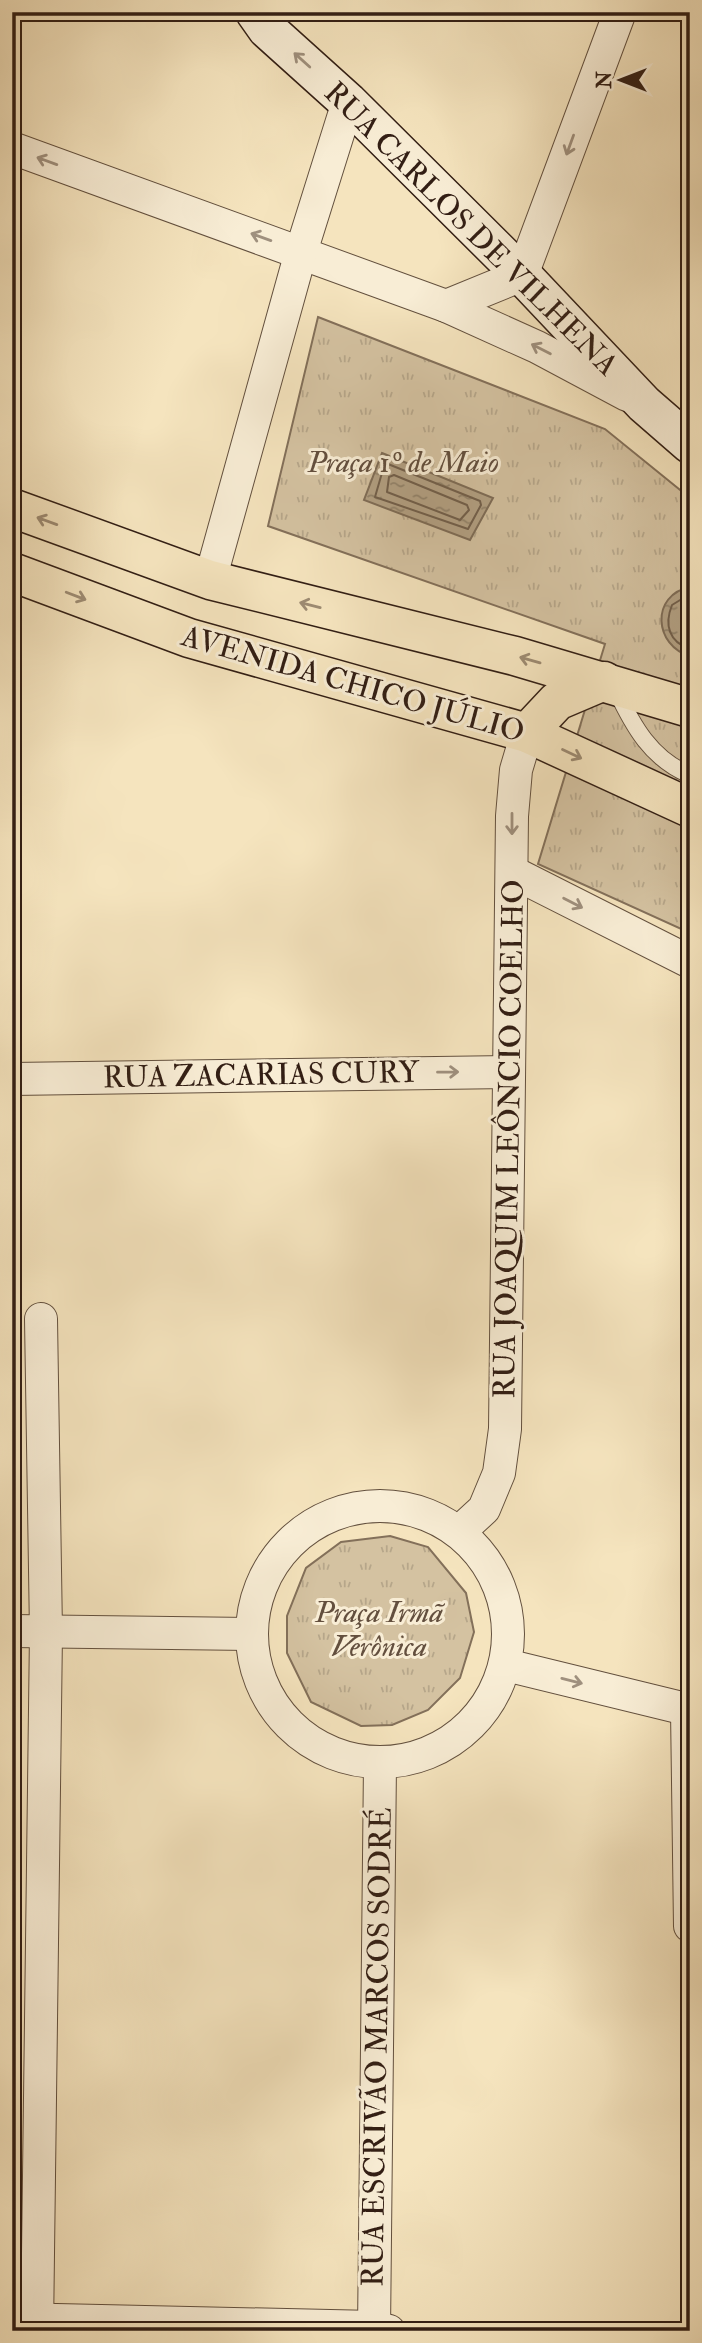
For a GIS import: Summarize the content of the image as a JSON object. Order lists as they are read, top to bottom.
{
  "streets": {
    "main road": ["AVENIDA CHICO JÚLIO"],
    "street": [
      "RUA CARLOS DE VILHENA",
      "RUA ZACARIAS CURY",
      "RUA JOAQUIM LEÔNCIO COELHO",
      "RUA ESCRIVÃO MARCOS SODRÉ"
    ]
  },
  "crossings": [
    ["AVENIDA CHICO JÚLIO", "RUA JOAQUIM LEÔNCIO COELHO"],
    ["RUA ZACARIAS CURY", "RUA JOAQUIM LEÔNCIO COELHO"]
  ],
  "one_way": ["RUA ZACARIAS CURY"],
  "parks": ["Praça 1º de Maio", "Praça Irmã Verônica"],
  "north": "left"
}
